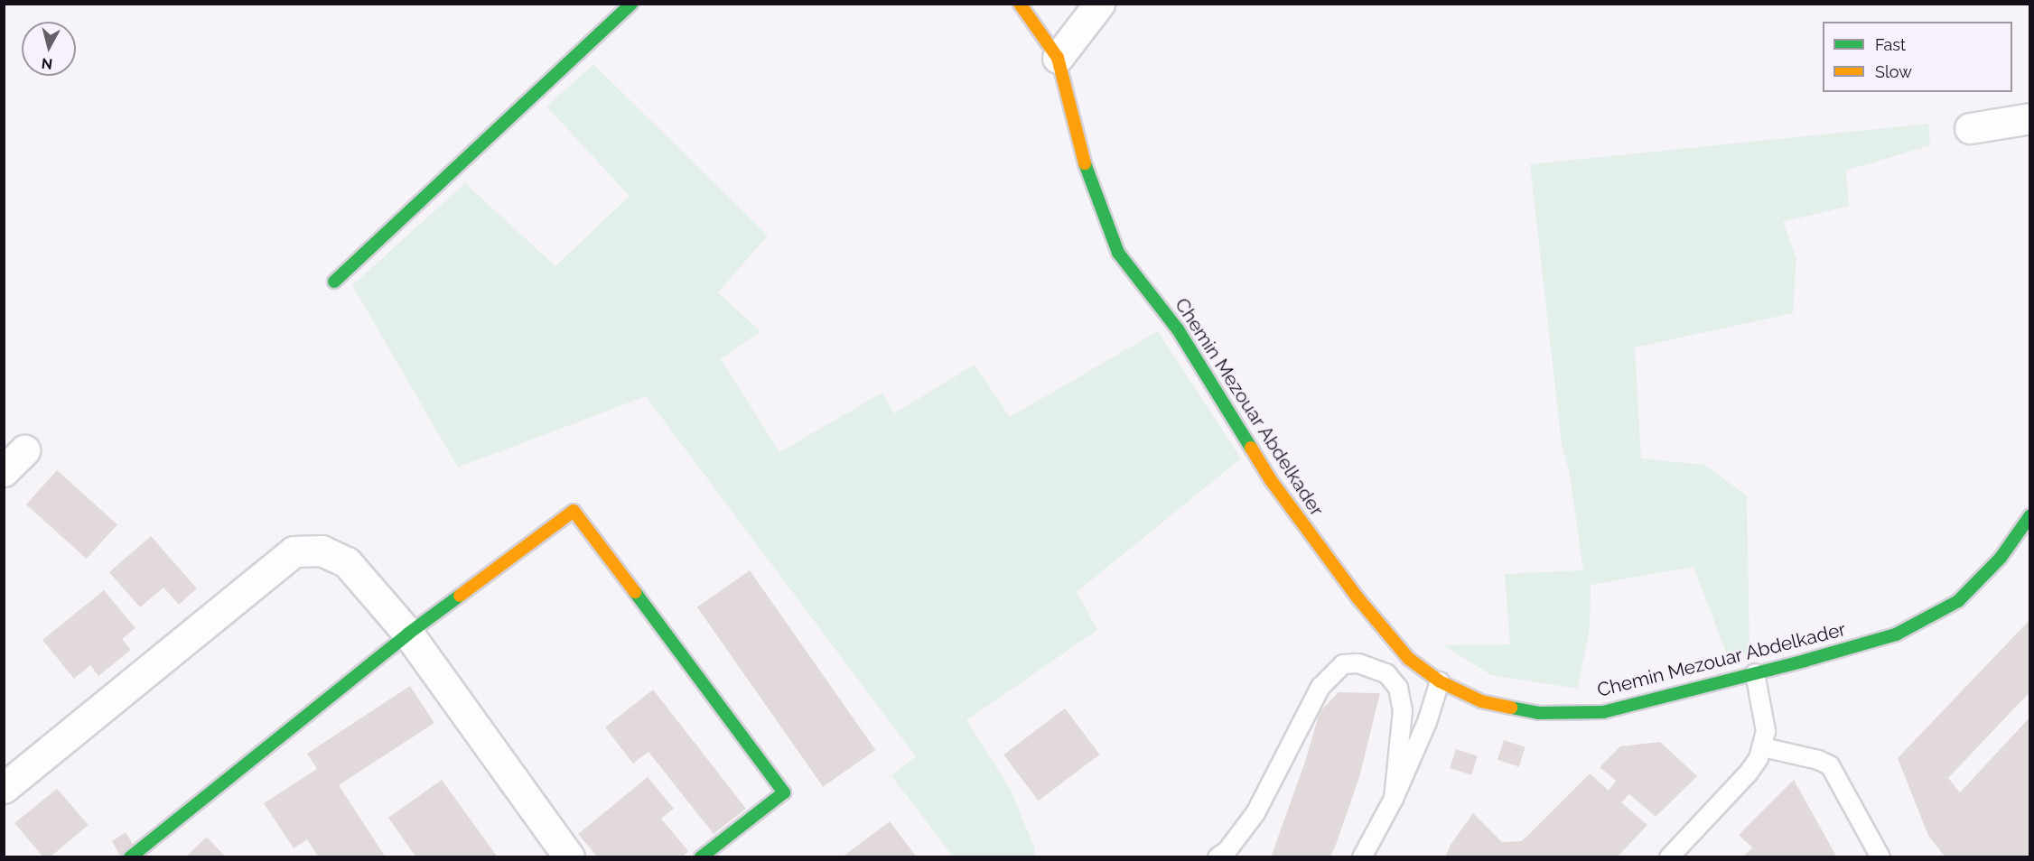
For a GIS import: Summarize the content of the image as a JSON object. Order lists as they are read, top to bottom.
{
  "streets": {
    "street": ["Chemin Mezouar Abdelkader"]
  },
  "legend": ["Fast", "Slow"],
  "north": "bottom"
}
